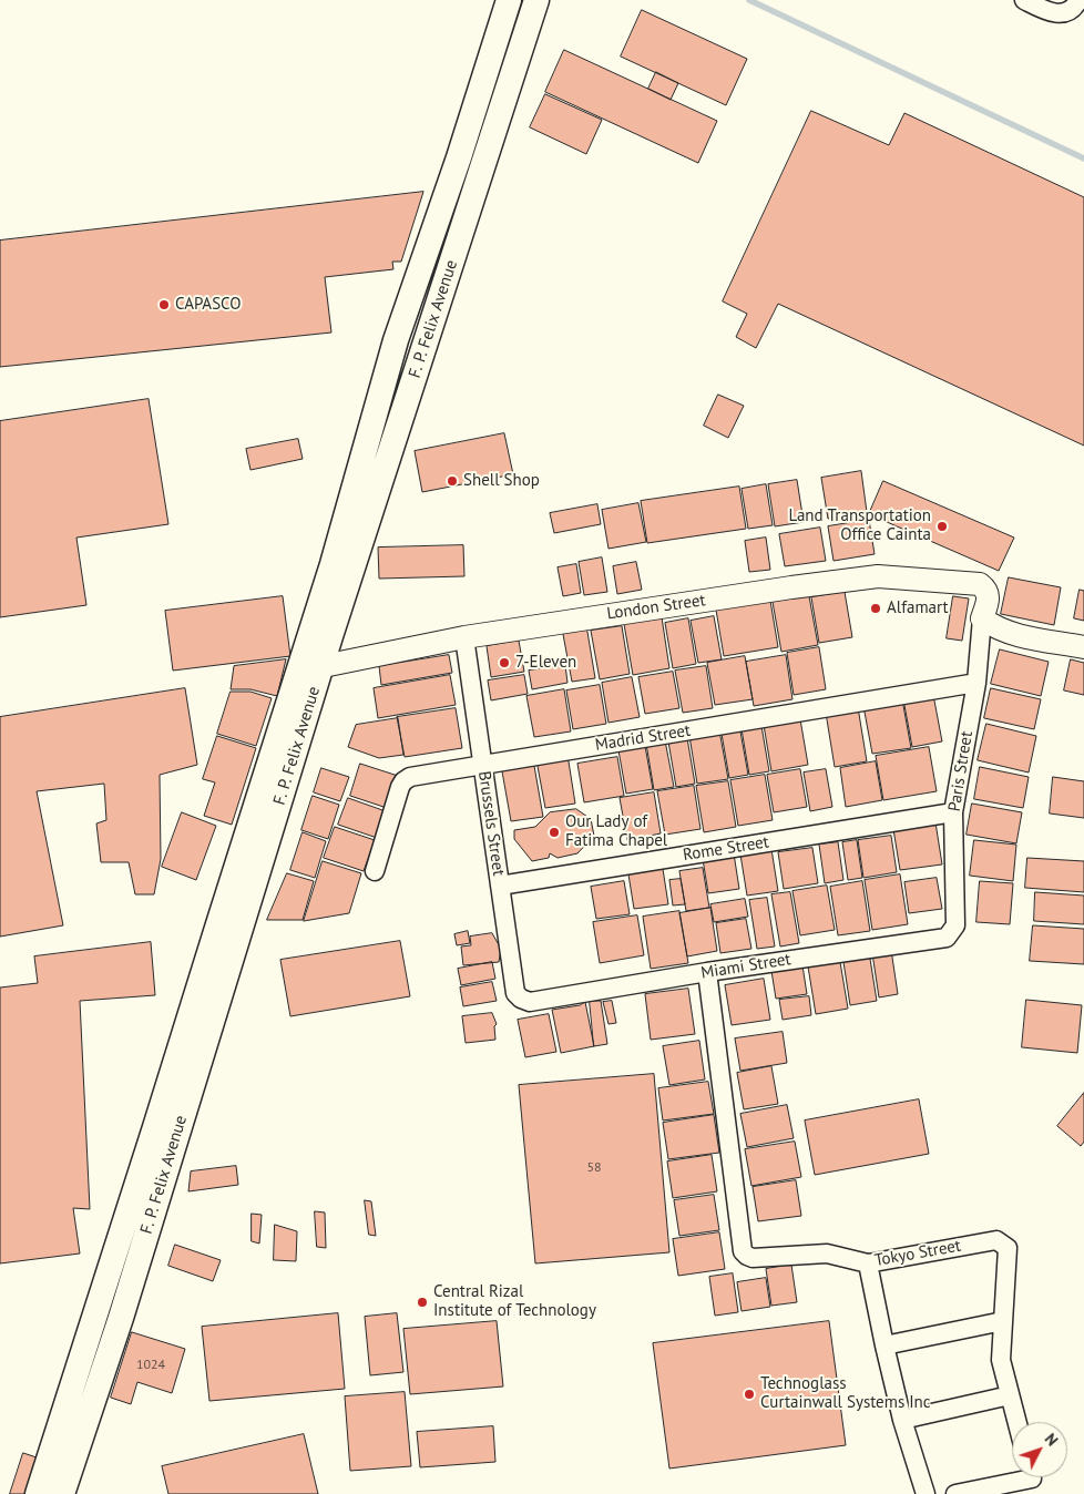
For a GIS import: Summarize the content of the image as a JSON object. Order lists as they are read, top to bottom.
{
  "streets": {
    "main road": ["F. P. Felix Avenue"],
    "street": [
      "London Street",
      "Madrid Street",
      "Paris Street",
      "Brussels Street",
      "Rome Street",
      "Miami Street",
      "Tokyo Street"
    ]
  },
  "crossings": [
    ["F. P. Felix Avenue", "London Street"],
    ["London Street", "Paris Street"],
    ["London Street", "Brussels Street"],
    ["Madrid Street", "Paris Street"],
    ["Madrid Street", "Brussels Street"],
    ["Paris Street", "Rome Street"],
    ["Paris Street", "Miami Street"],
    ["Brussels Street", "Rome Street"],
    ["Brussels Street", "Miami Street"],
    ["Miami Street", "Tokyo Street"]
  ],
  "places": [
    "CAPASCO",
    "Shell Shop",
    "Land Transportation Office Cainta",
    "Alfamart",
    "7-Eleven",
    "Our Lady of Fatima Chapel",
    "Central Rizal Institute of Technology",
    "Technoglass Curtainwall Systems Inc"
  ],
  "house_numbers": ["58", "1024"],
  "north": "top right"
}
